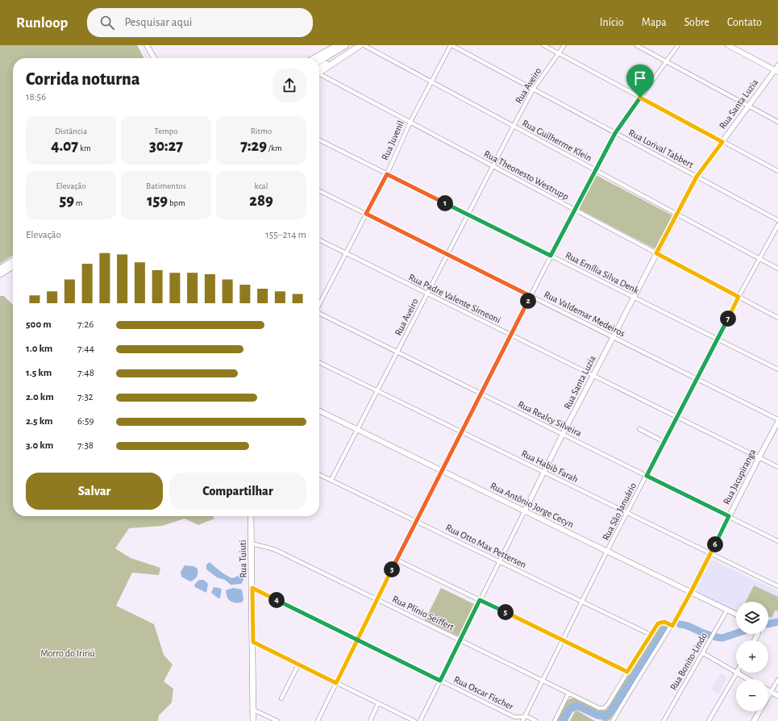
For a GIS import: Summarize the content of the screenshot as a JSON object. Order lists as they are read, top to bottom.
{
  "streets": {
    "main road": ["Rua Tuiuti"],
    "street": [
      "Rua Aveiro",
      "Rua Santa Luzia",
      "Rua Juvenil",
      "Rua Guilherme Klein",
      "Rua Lorival Tabbert",
      "Rua Theonesto Westrupp",
      "Rua Emília Silva Denk",
      "Rua Padre Valente Simeoni",
      "Rua Valdemar Medeiros",
      "Rua Realcy Silveira",
      "Rua Habib Farah",
      "Rua Jacupiranga",
      "Rua Antônio Jorge Cecyn",
      "Rua São Januário",
      "Rua Otto Max Pettersen",
      "Rua Plínio Seiffert",
      "Rua Bonito-Lindo",
      "Rua Oscar Fischer"
    ]
  },
  "crossings": [
    ["Rua Aveiro", "Rua Guilherme Klein"],
    ["Rua Aveiro", "Rua Lorival Tabbert"],
    ["Rua Aveiro", "Rua Theonesto Westrupp"],
    ["Rua Aveiro", "Rua Emília Silva Denk"],
    ["Rua Aveiro", "Rua Padre Valente Simeoni"],
    ["Rua Aveiro", "Rua Valdemar Medeiros"],
    ["Rua Aveiro", "Rua Realcy Silveira"],
    ["Rua Aveiro", "Rua Habib Farah"],
    ["Rua Aveiro", "Rua Antônio Jorge Cecyn"],
    ["Rua Aveiro", "Rua Otto Max Pettersen"],
    ["Rua Santa Luzia", "Rua Guilherme Klein"],
    ["Rua Santa Luzia", "Rua Lorival Tabbert"],
    ["Rua Santa Luzia", "Rua Theonesto Westrupp"],
    ["Rua Santa Luzia", "Rua Emília Silva Denk"],
    ["Rua Santa Luzia", "Rua Padre Valente Simeoni"],
    ["Rua Santa Luzia", "Rua Valdemar Medeiros"],
    ["Rua Santa Luzia", "Rua Realcy Silveira"],
    ["Rua Santa Luzia", "Rua Habib Farah"],
    ["Rua Santa Luzia", "Rua Antônio Jorge Cecyn"],
    ["Rua Santa Luzia", "Rua Otto Max Pettersen"],
    ["Rua Santa Luzia", "Rua Plínio Seiffert"],
    ["Rua Santa Luzia", "Rua Oscar Fischer"],
    ["Rua Juvenil", "Rua Guilherme Klein"],
    ["Rua Juvenil", "Rua Lorival Tabbert"],
    ["Rua Juvenil", "Rua Theonesto Westrupp"],
    ["Rua Juvenil", "Rua Emília Silva Denk"],
    ["Rua Juvenil", "Rua Padre Valente Simeoni"],
    ["Rua Juvenil", "Rua Valdemar Medeiros"],
    ["Rua Guilherme Klein", "Rua São Januário"],
    ["Rua Theonesto Westrupp", "Rua São Januário"],
    ["Rua Emília Silva Denk", "Rua São Januário"],
    ["Rua Padre Valente Simeoni", "Rua Jacupiranga"],
    ["Rua Padre Valente Simeoni", "Rua São Januário"],
    ["Rua Valdemar Medeiros", "Rua São Januário"],
    ["Rua Realcy Silveira", "Rua Jacupiranga"],
    ["Rua Realcy Silveira", "Rua São Januário"],
    ["Rua Habib Farah", "Rua Jacupiranga"],
    ["Rua Habib Farah", "Rua São Januário"],
    ["Rua Jacupiranga", "Rua Antônio Jorge Cecyn"],
    ["Rua Antônio Jorge Cecyn", "Rua São Januário"],
    ["Rua Antônio Jorge Cecyn", "Rua Bonito-Lindo"],
    ["Rua São Januário", "Rua Otto Max Pettersen"],
    ["Rua São Januário", "Rua Plínio Seiffert"],
    ["Rua São Januário", "Rua Oscar Fischer"],
    ["Rua Tuiuti", "Rua Plínio Seiffert"],
    ["Rua Tuiuti", "Rua Oscar Fischer"]
  ],
  "parks": ["Morro do Iririú"],
  "page": {
    "header": "Runloop",
    "search": "Pesquisar aqui",
    "nav": [
      "Início",
      "Mapa",
      "Sobre",
      "Contato"
    ],
    "heading": ["Corrida noturna", "18:56"],
    "stats": [
      ["Distância", "4.07 km"],
      ["Tempo", "30:27"],
      ["Ritmo", "7:29 /km"],
      ["Elevação", "59 m"],
      ["Batimentos", "159 bpm"],
      ["kcal", "289"]
    ],
    "pins": [
      "1",
      "2",
      "7",
      "6",
      "3",
      "4",
      "5"
    ],
    "chart": ["Elevação", "155–214 m"],
    "list": [
      {
        "name": "500 m",
        "note": "7:26"
      },
      {
        "name": "1.0 km",
        "note": "7:44"
      },
      {
        "name": "1.5 km",
        "note": "7:48"
      },
      {
        "name": "2.0 km",
        "note": "7:32"
      },
      {
        "name": "2.5 km",
        "note": "6:59"
      },
      {
        "name": "3.0 km",
        "note": "7:38"
      }
    ],
    "buttons": ["Salvar", "Compartilhar"],
    "map_buttons": ["+", "−"]
  }
}
